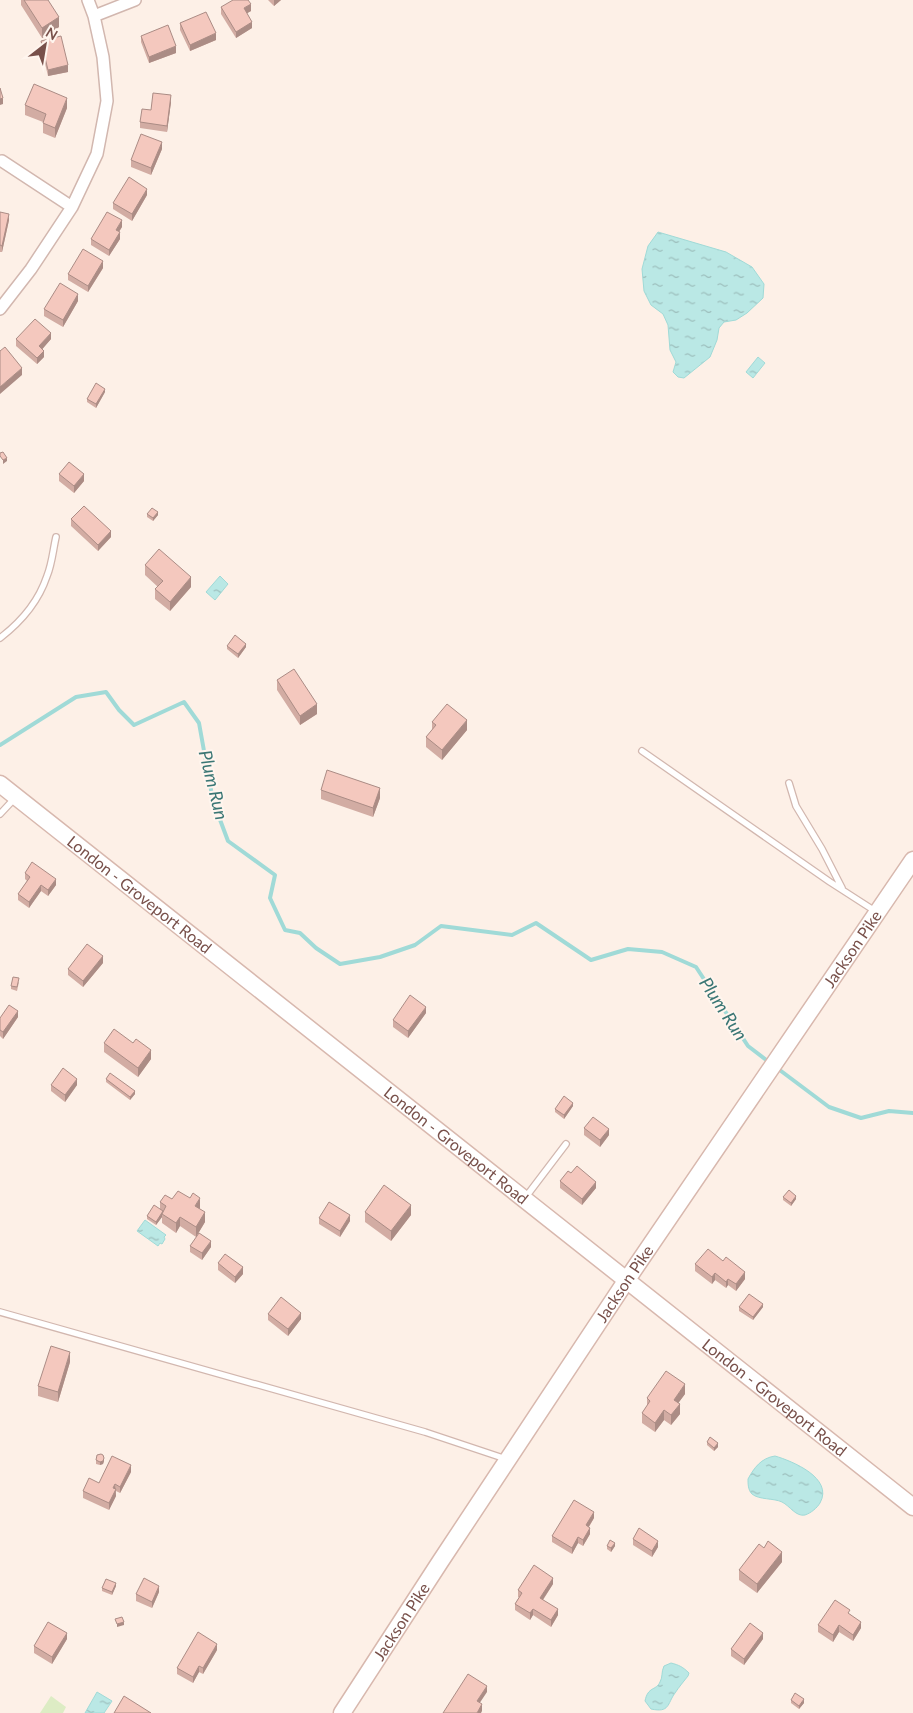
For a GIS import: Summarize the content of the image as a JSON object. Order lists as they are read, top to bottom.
{
  "streets": {
    "main road": ["London - Groveport Road", "Jackson Pike"]
  },
  "crossings": [
    ["London - Groveport Road", "Jackson Pike"]
  ],
  "water": ["Plum Run"],
  "north": "top right"
}
